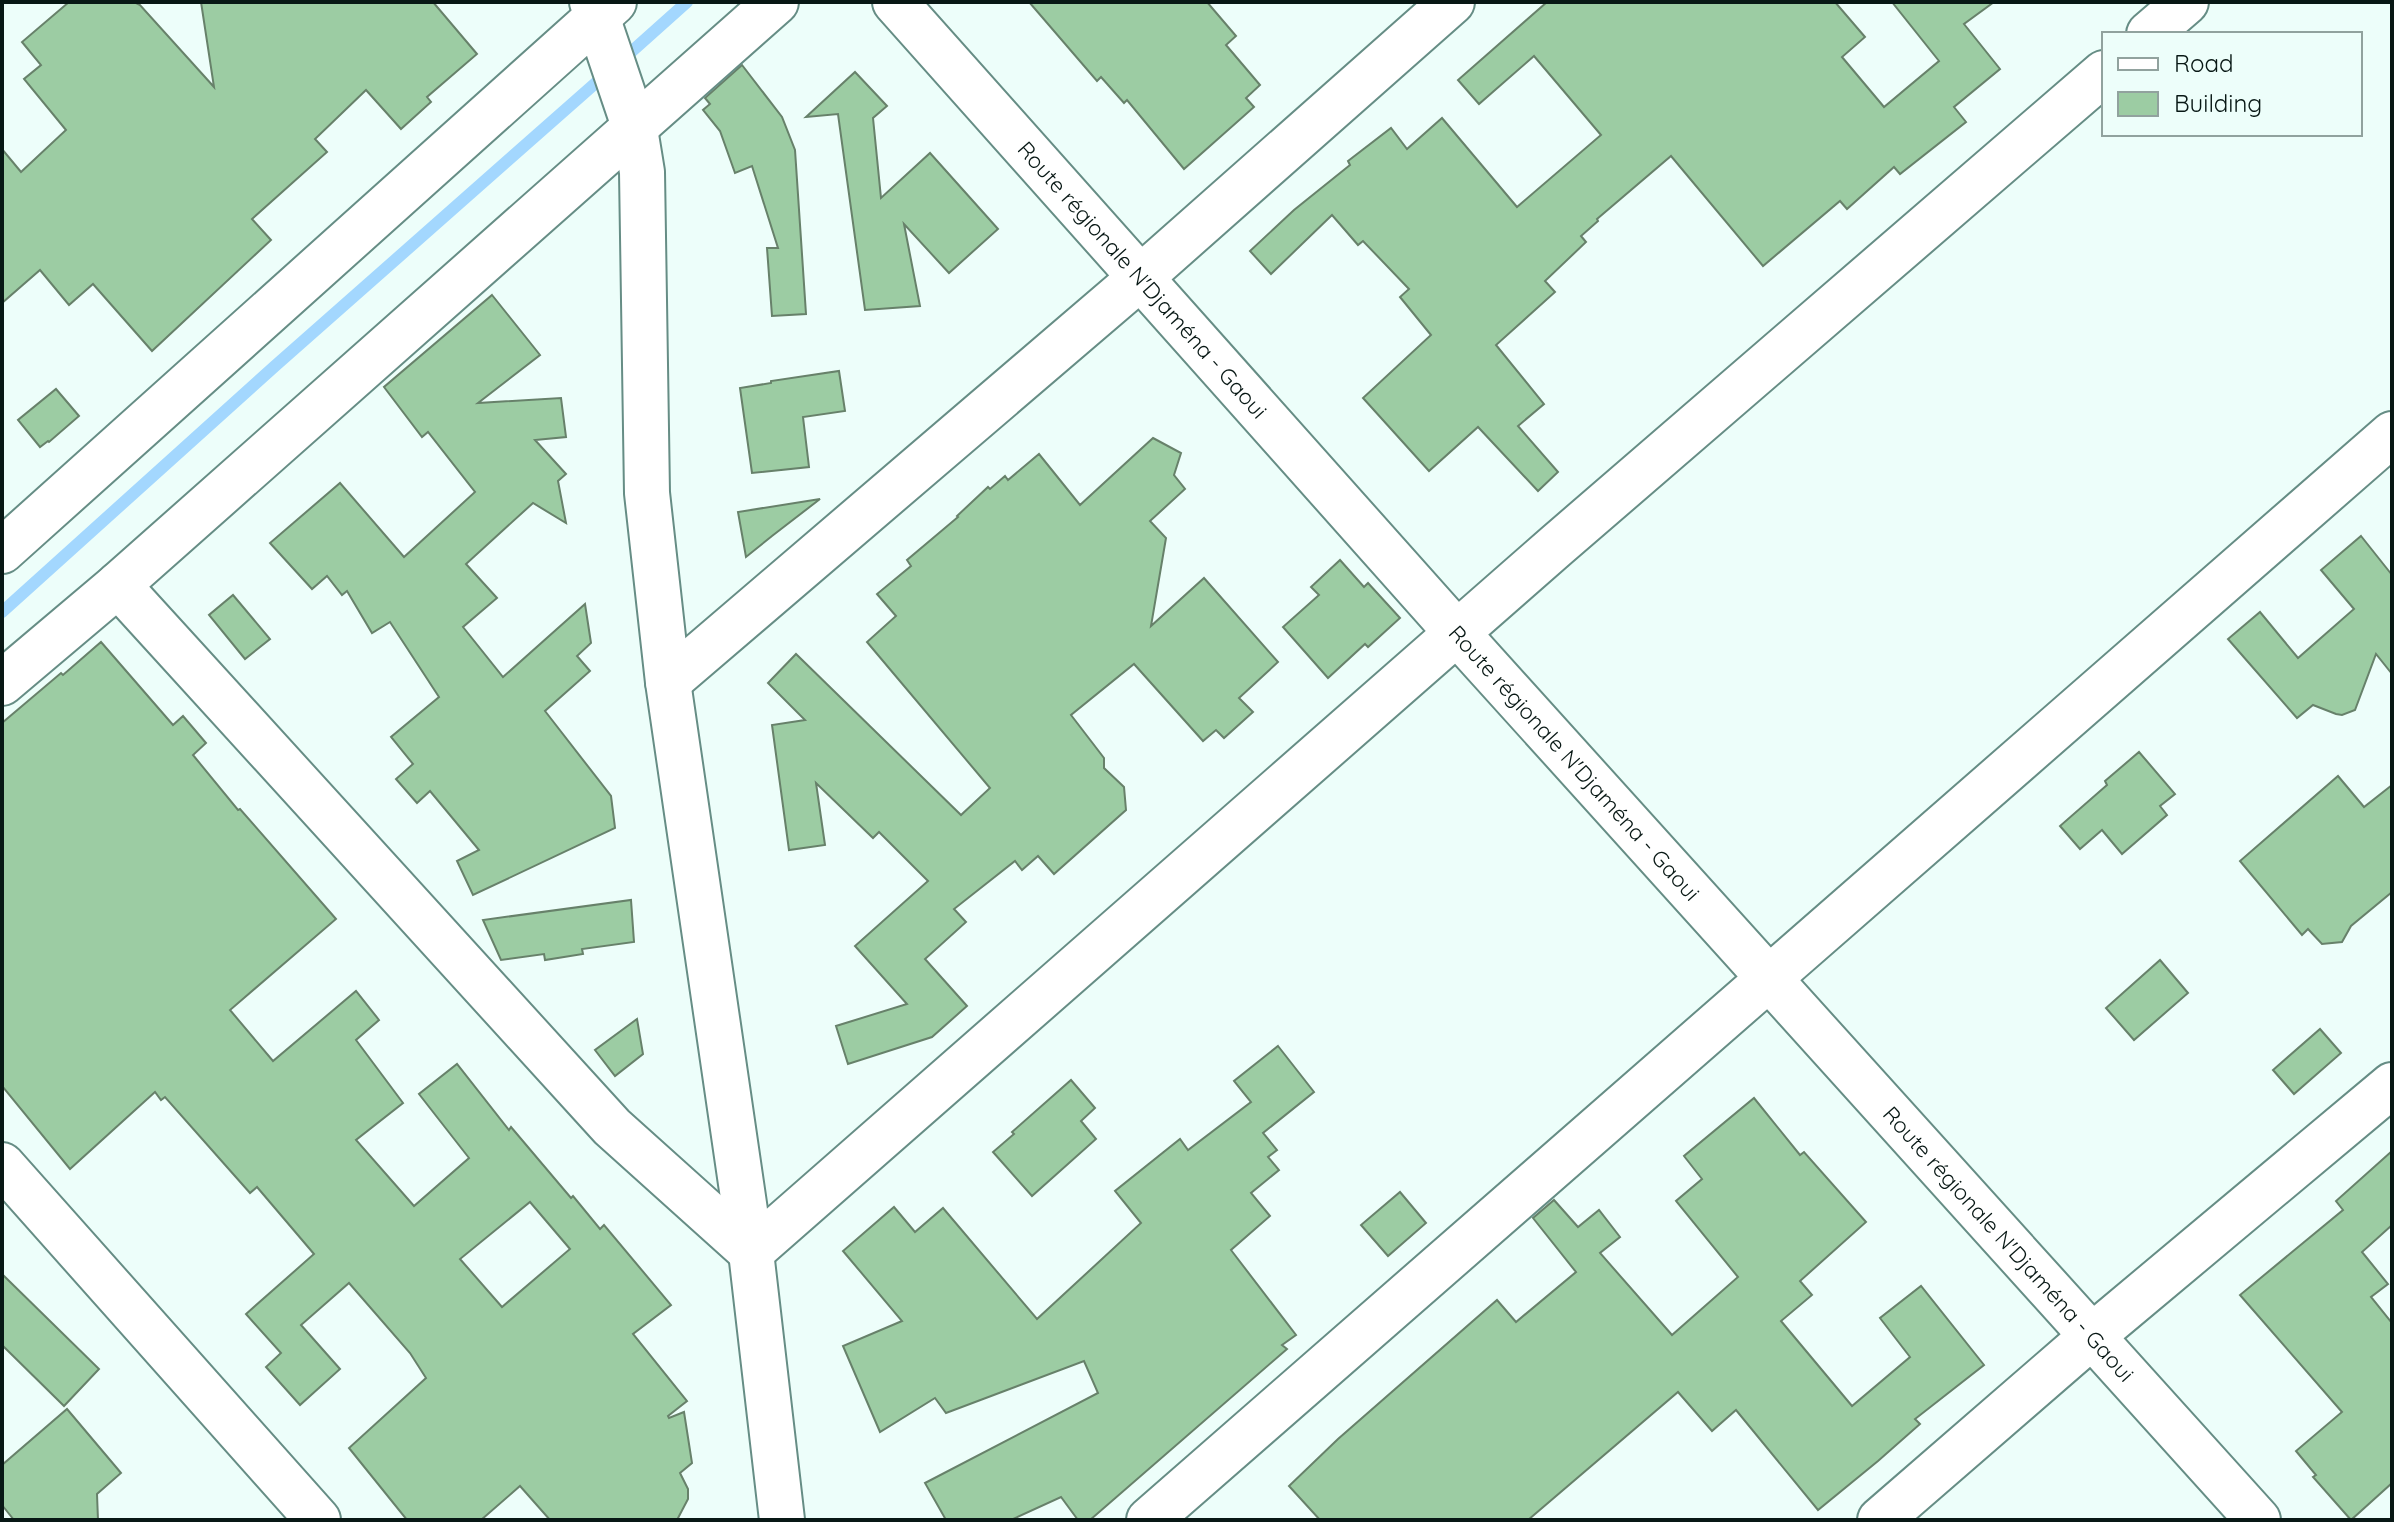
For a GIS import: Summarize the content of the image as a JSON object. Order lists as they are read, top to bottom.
{
  "streets": {
    "street": ["Route régionale N'Djaména - Gaoui"]
  },
  "legend": ["Road", "Building"]
}
